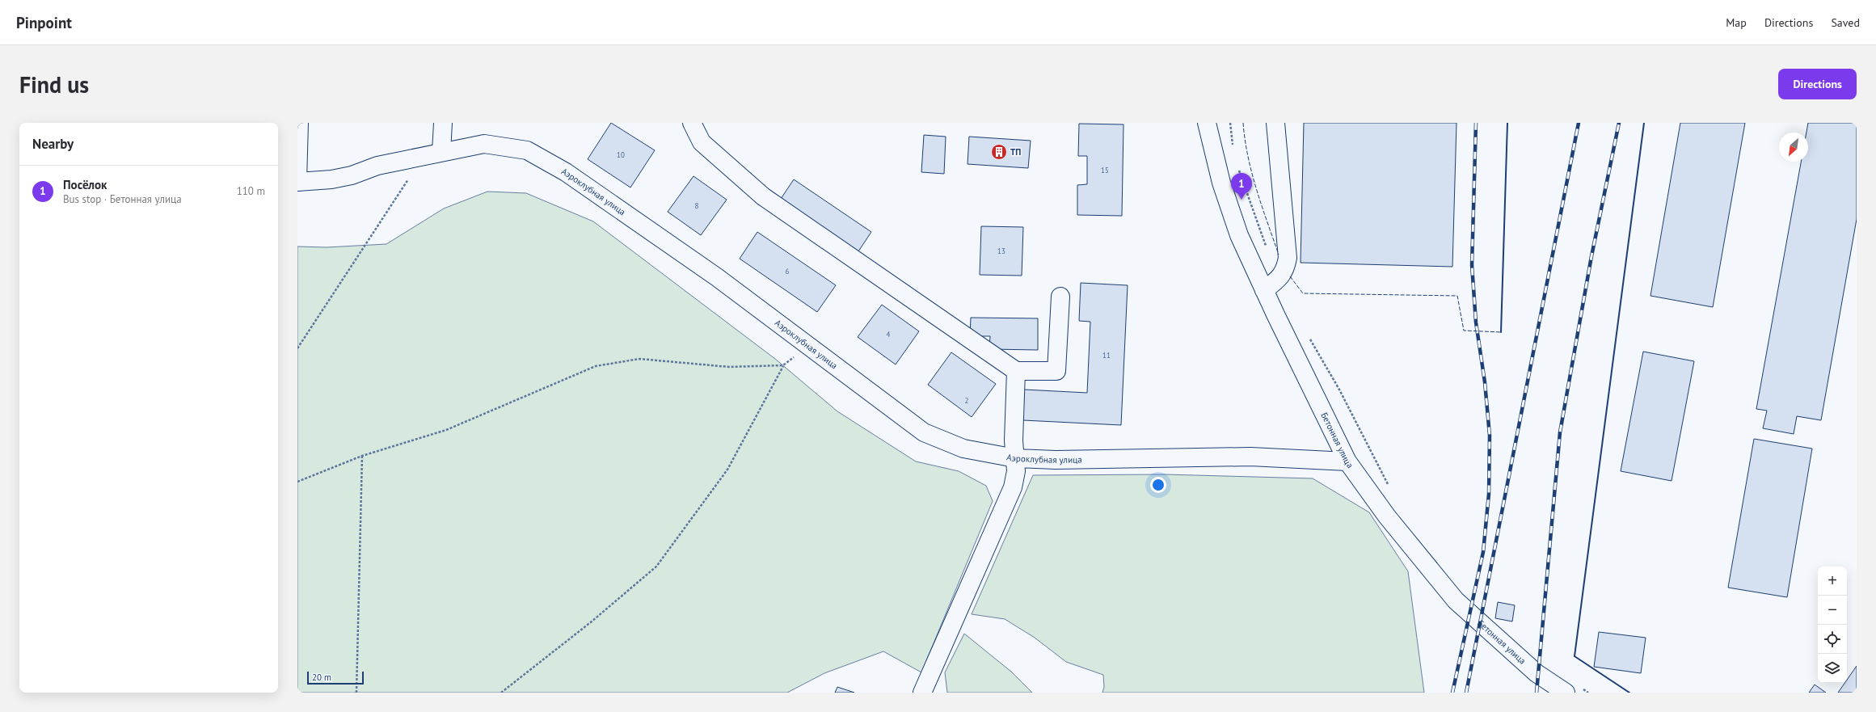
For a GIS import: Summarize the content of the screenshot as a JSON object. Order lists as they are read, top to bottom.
{
  "streets": {
    "street": ["Аэроклубная улица", "Бетонная улица"]
  },
  "crossings": [
    ["Аэроклубная улица", "Бетонная улица"]
  ],
  "places": {
    "building": ["ТП"]
  },
  "house_numbers": [
    "10",
    "15",
    "8",
    "13",
    "6",
    "4",
    "11",
    "2"
  ],
  "scale_bar": "20 m",
  "north": "bottom left",
  "page": {
    "header": "Pinpoint",
    "nav": ["Map", "Directions", "Saved"],
    "buttons": "Directions",
    "title": "Find us",
    "heading": "Nearby",
    "list": [
      {
        "mark": "1",
        "name": "Посёлок",
        "note": "Bus stop · Бетонная улица",
        "value": "110 m"
      }
    ],
    "pins": "1",
    "map_buttons": ["+", "−"],
    "scale": "20 m"
  }
}
